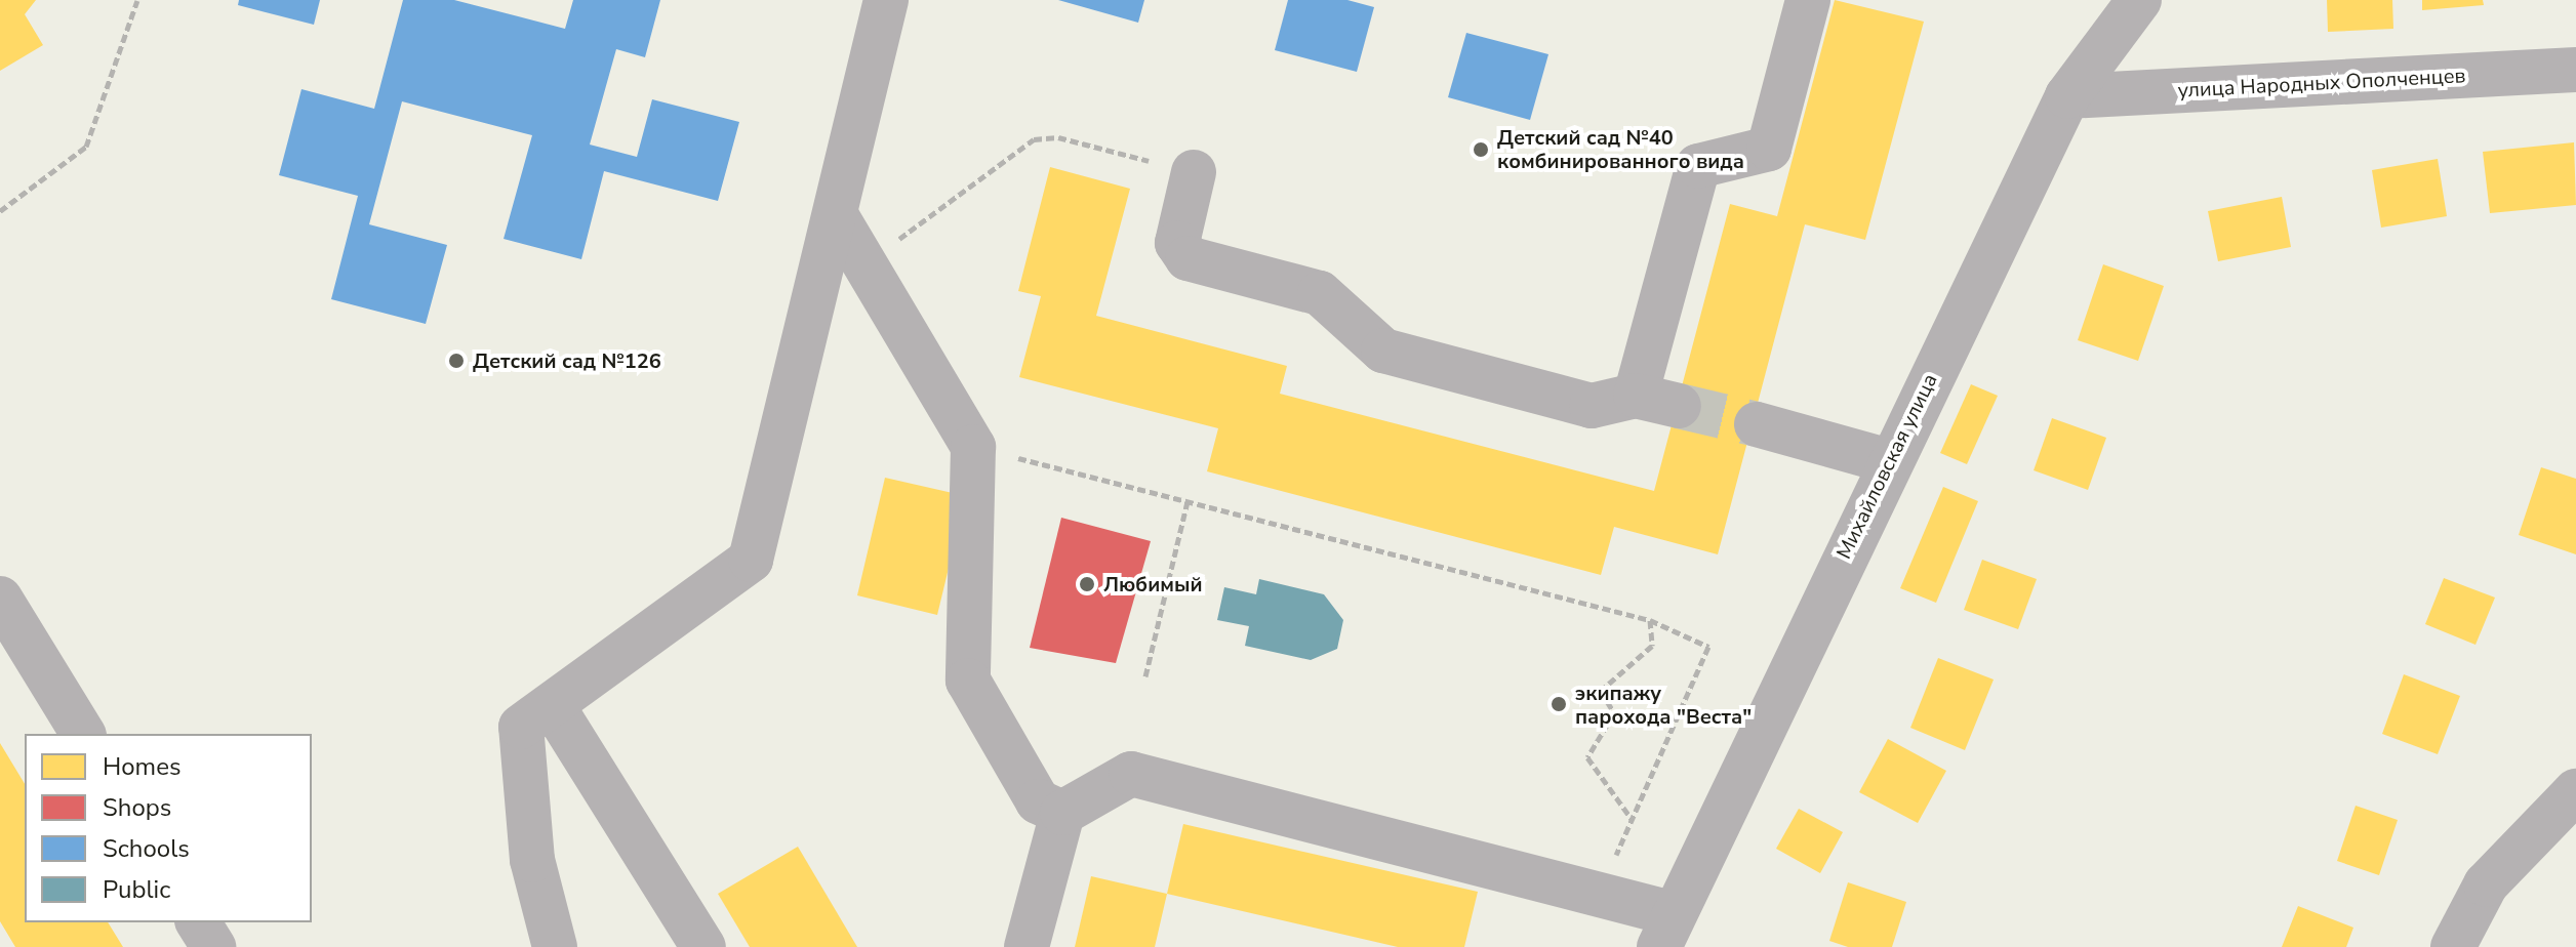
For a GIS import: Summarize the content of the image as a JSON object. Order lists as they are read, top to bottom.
{
  "streets": {
    "street": ["улица Народных Ополченцев", "Михайловская улица"]
  },
  "crossings": [
    ["улица Народных Ополченцев", "Михайловская улица"]
  ],
  "places": [
    "Детский сад №40 комбинированного вида",
    "Детский сад №126",
    "Любимый",
    "экипажу парохода \"Веста\""
  ],
  "legend": [
    "Homes",
    "Shops",
    "Schools",
    "Public"
  ]
}
